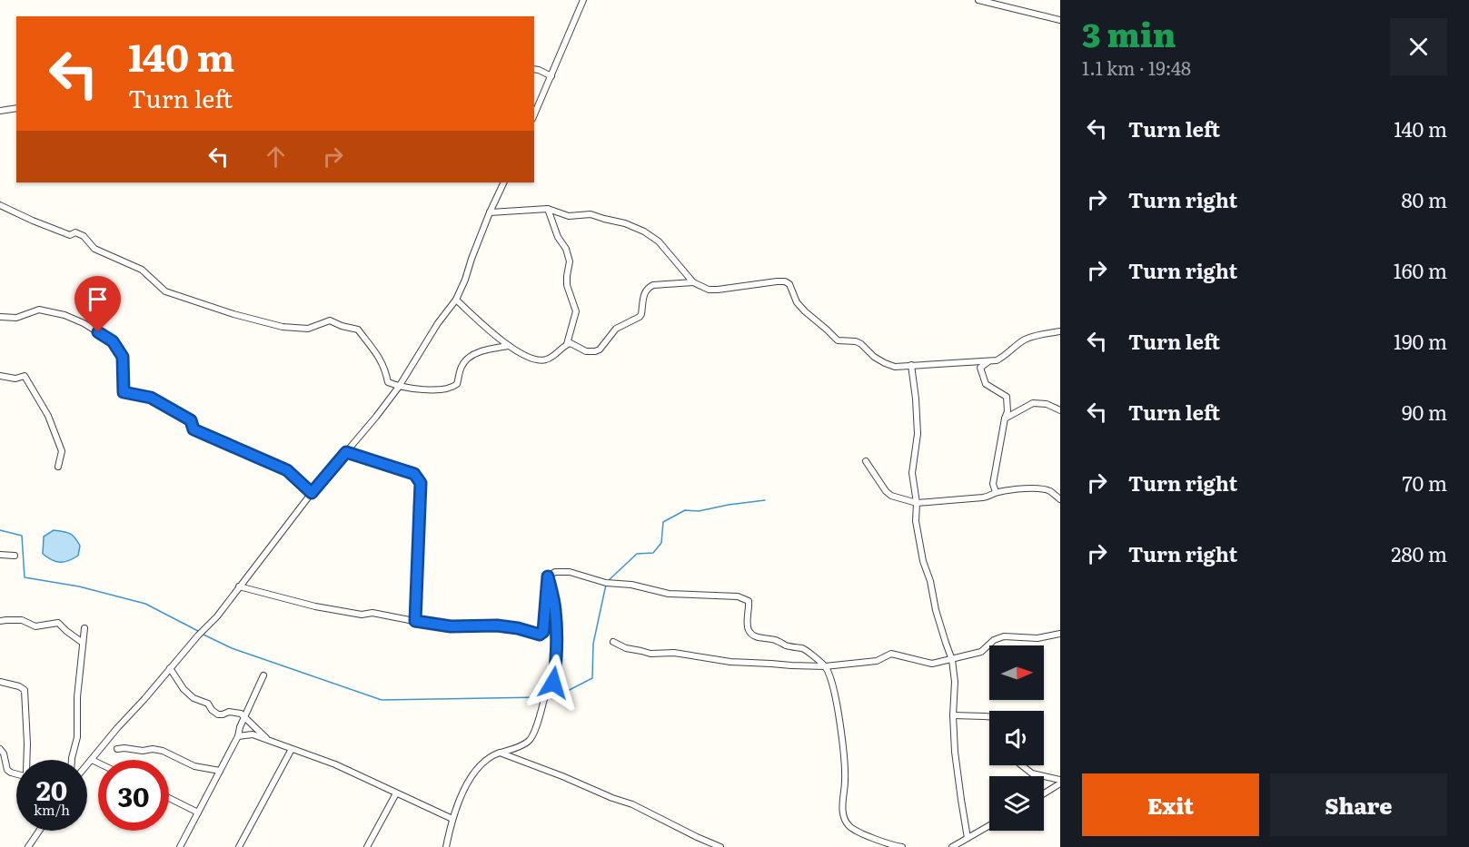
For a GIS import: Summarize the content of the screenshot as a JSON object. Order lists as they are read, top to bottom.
{
  "north": "right",
  "page": {
    "heading": ["3 min", "1.1 km · 19:48"],
    "turn": ["140 m", "Turn left"],
    "list": [
      {
        "name": "Turn left",
        "value": "140 m"
      },
      {
        "name": "Turn right",
        "value": "80 m"
      },
      {
        "name": "Turn right",
        "value": "160 m"
      },
      {
        "name": "Turn left",
        "value": "190 m"
      },
      {
        "name": "Turn left",
        "value": "90 m"
      },
      {
        "name": "Turn right",
        "value": "70 m"
      },
      {
        "name": "Turn right",
        "value": "280 m"
      }
    ],
    "speed": "20 km/h",
    "limit": "30",
    "buttons": ["Exit", "Share"]
  }
}
